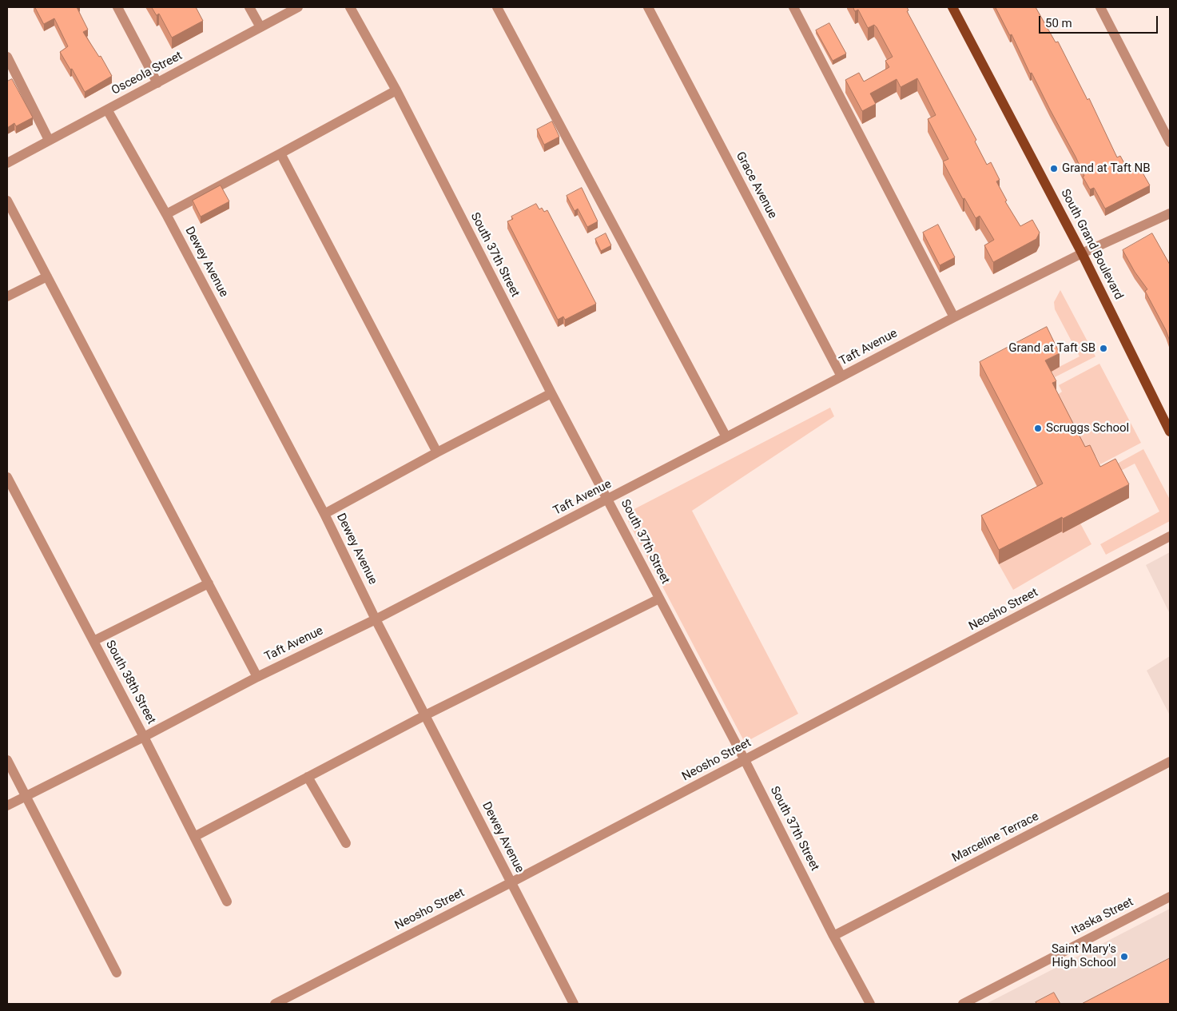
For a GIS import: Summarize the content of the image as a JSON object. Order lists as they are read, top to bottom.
{
  "streets": {
    "main road": ["South Grand Boulevard"],
    "street": [
      "Osceola Street",
      "Grace Avenue",
      "South 37th Street",
      "Dewey Avenue",
      "Taft Avenue",
      "Neosho Street",
      "South 38th Street",
      "Marceline Terrace",
      "Itaska Street"
    ]
  },
  "crossings": [
    ["Osceola Street", "Dewey Avenue"],
    ["Grace Avenue", "Taft Avenue"],
    ["South Grand Boulevard", "Taft Avenue"],
    ["South 37th Street", "Taft Avenue"],
    ["South 37th Street", "Neosho Street"],
    ["South 37th Street", "Marceline Terrace"],
    ["Dewey Avenue", "Taft Avenue"],
    ["Dewey Avenue", "Neosho Street"],
    ["Taft Avenue", "South 38th Street"]
  ],
  "places": [
    "Grand at Taft NB",
    "Grand at Taft SB",
    "Scruggs School",
    "Saint Mary's High School"
  ],
  "scale_bar": "50 m"
}
